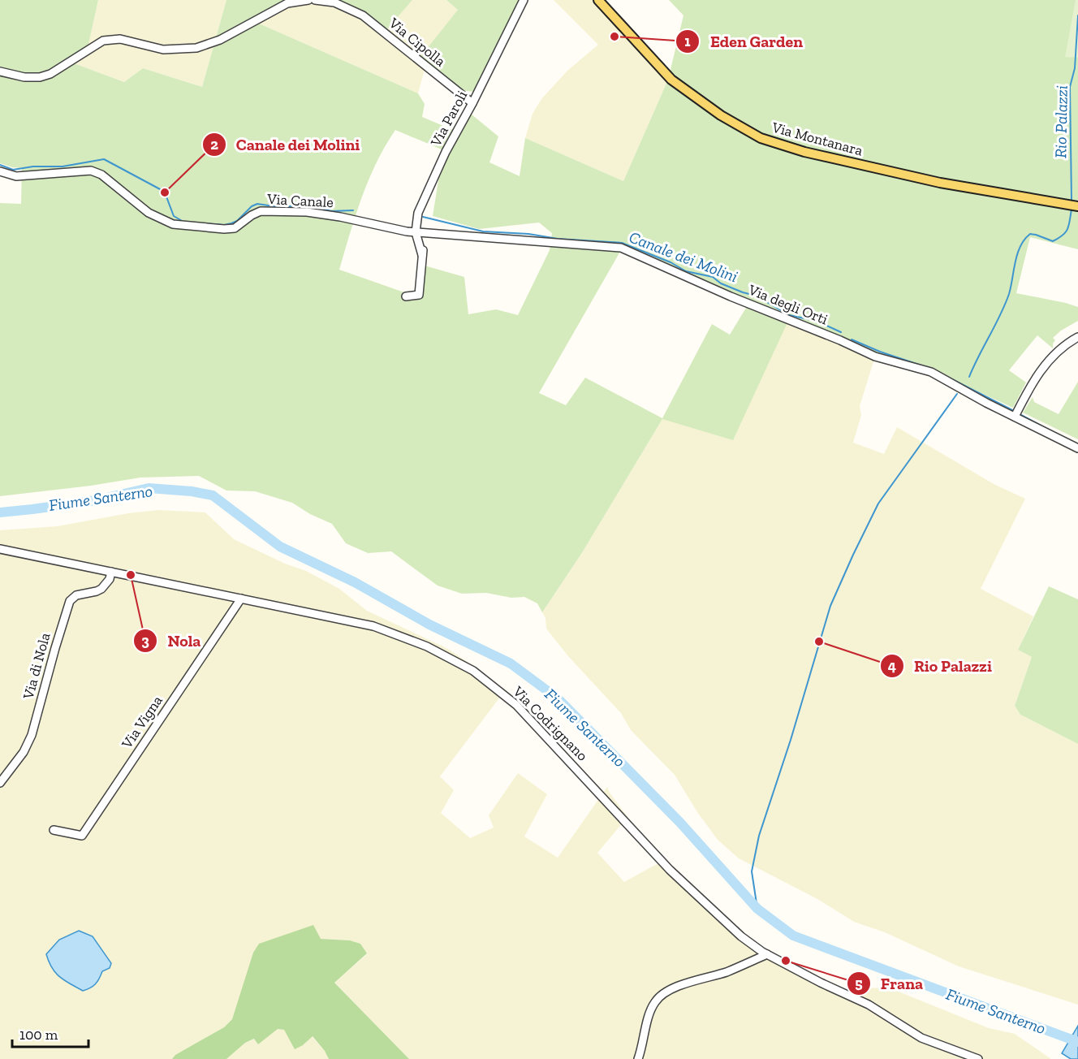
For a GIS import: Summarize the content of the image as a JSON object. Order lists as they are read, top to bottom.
{
  "streets": {
    "main road": ["Via Montanara"],
    "street": [
      "Via Cipolla",
      "Via Paroli",
      "Via Canale",
      "Via degli Orti",
      "Via di Nola",
      "Via Vigna",
      "Via Codrignano"
    ]
  },
  "crossings": [
    ["Via Cipolla", "Via Paroli"],
    ["Via Paroli", "Via Canale"],
    ["Via Paroli", "Via degli Orti"],
    ["Via Canale", "Via degli Orti"],
    ["Via di Nola", "Via Codrignano"],
    ["Via Vigna", "Via Codrignano"]
  ],
  "water": ["Rio Palazzi", "Canale dei Molini", "Fiume Santerno"],
  "places": [
    "Eden Garden",
    "Canale dei Molini",
    "Nola",
    "Rio Palazzi",
    "Frana"
  ],
  "scale_bar": "100 m"
}
